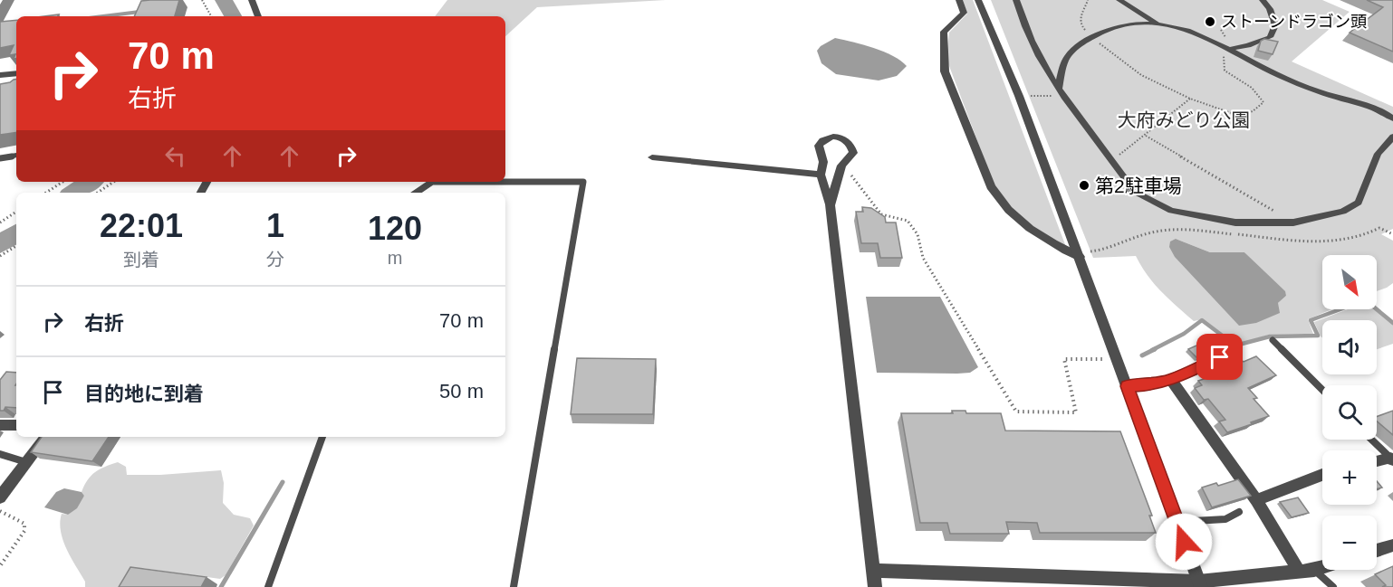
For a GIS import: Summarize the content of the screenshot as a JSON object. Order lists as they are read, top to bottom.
{
  "parks": ["大府みどり公園"],
  "places": ["ストーンドラゴン頭", "第2駐車場"],
  "north": "bottom right",
  "page": {
    "turn": ["70 m", "右折"],
    "eta": [
      "22:01",
      "到着",
      "1",
      "分",
      "120",
      "m"
    ],
    "map_buttons": ["+", "−"],
    "list": [
      {
        "name": "右折",
        "value": "70 m"
      },
      {
        "name": "目的地に到着",
        "value": "50 m"
      }
    ]
  }
}
